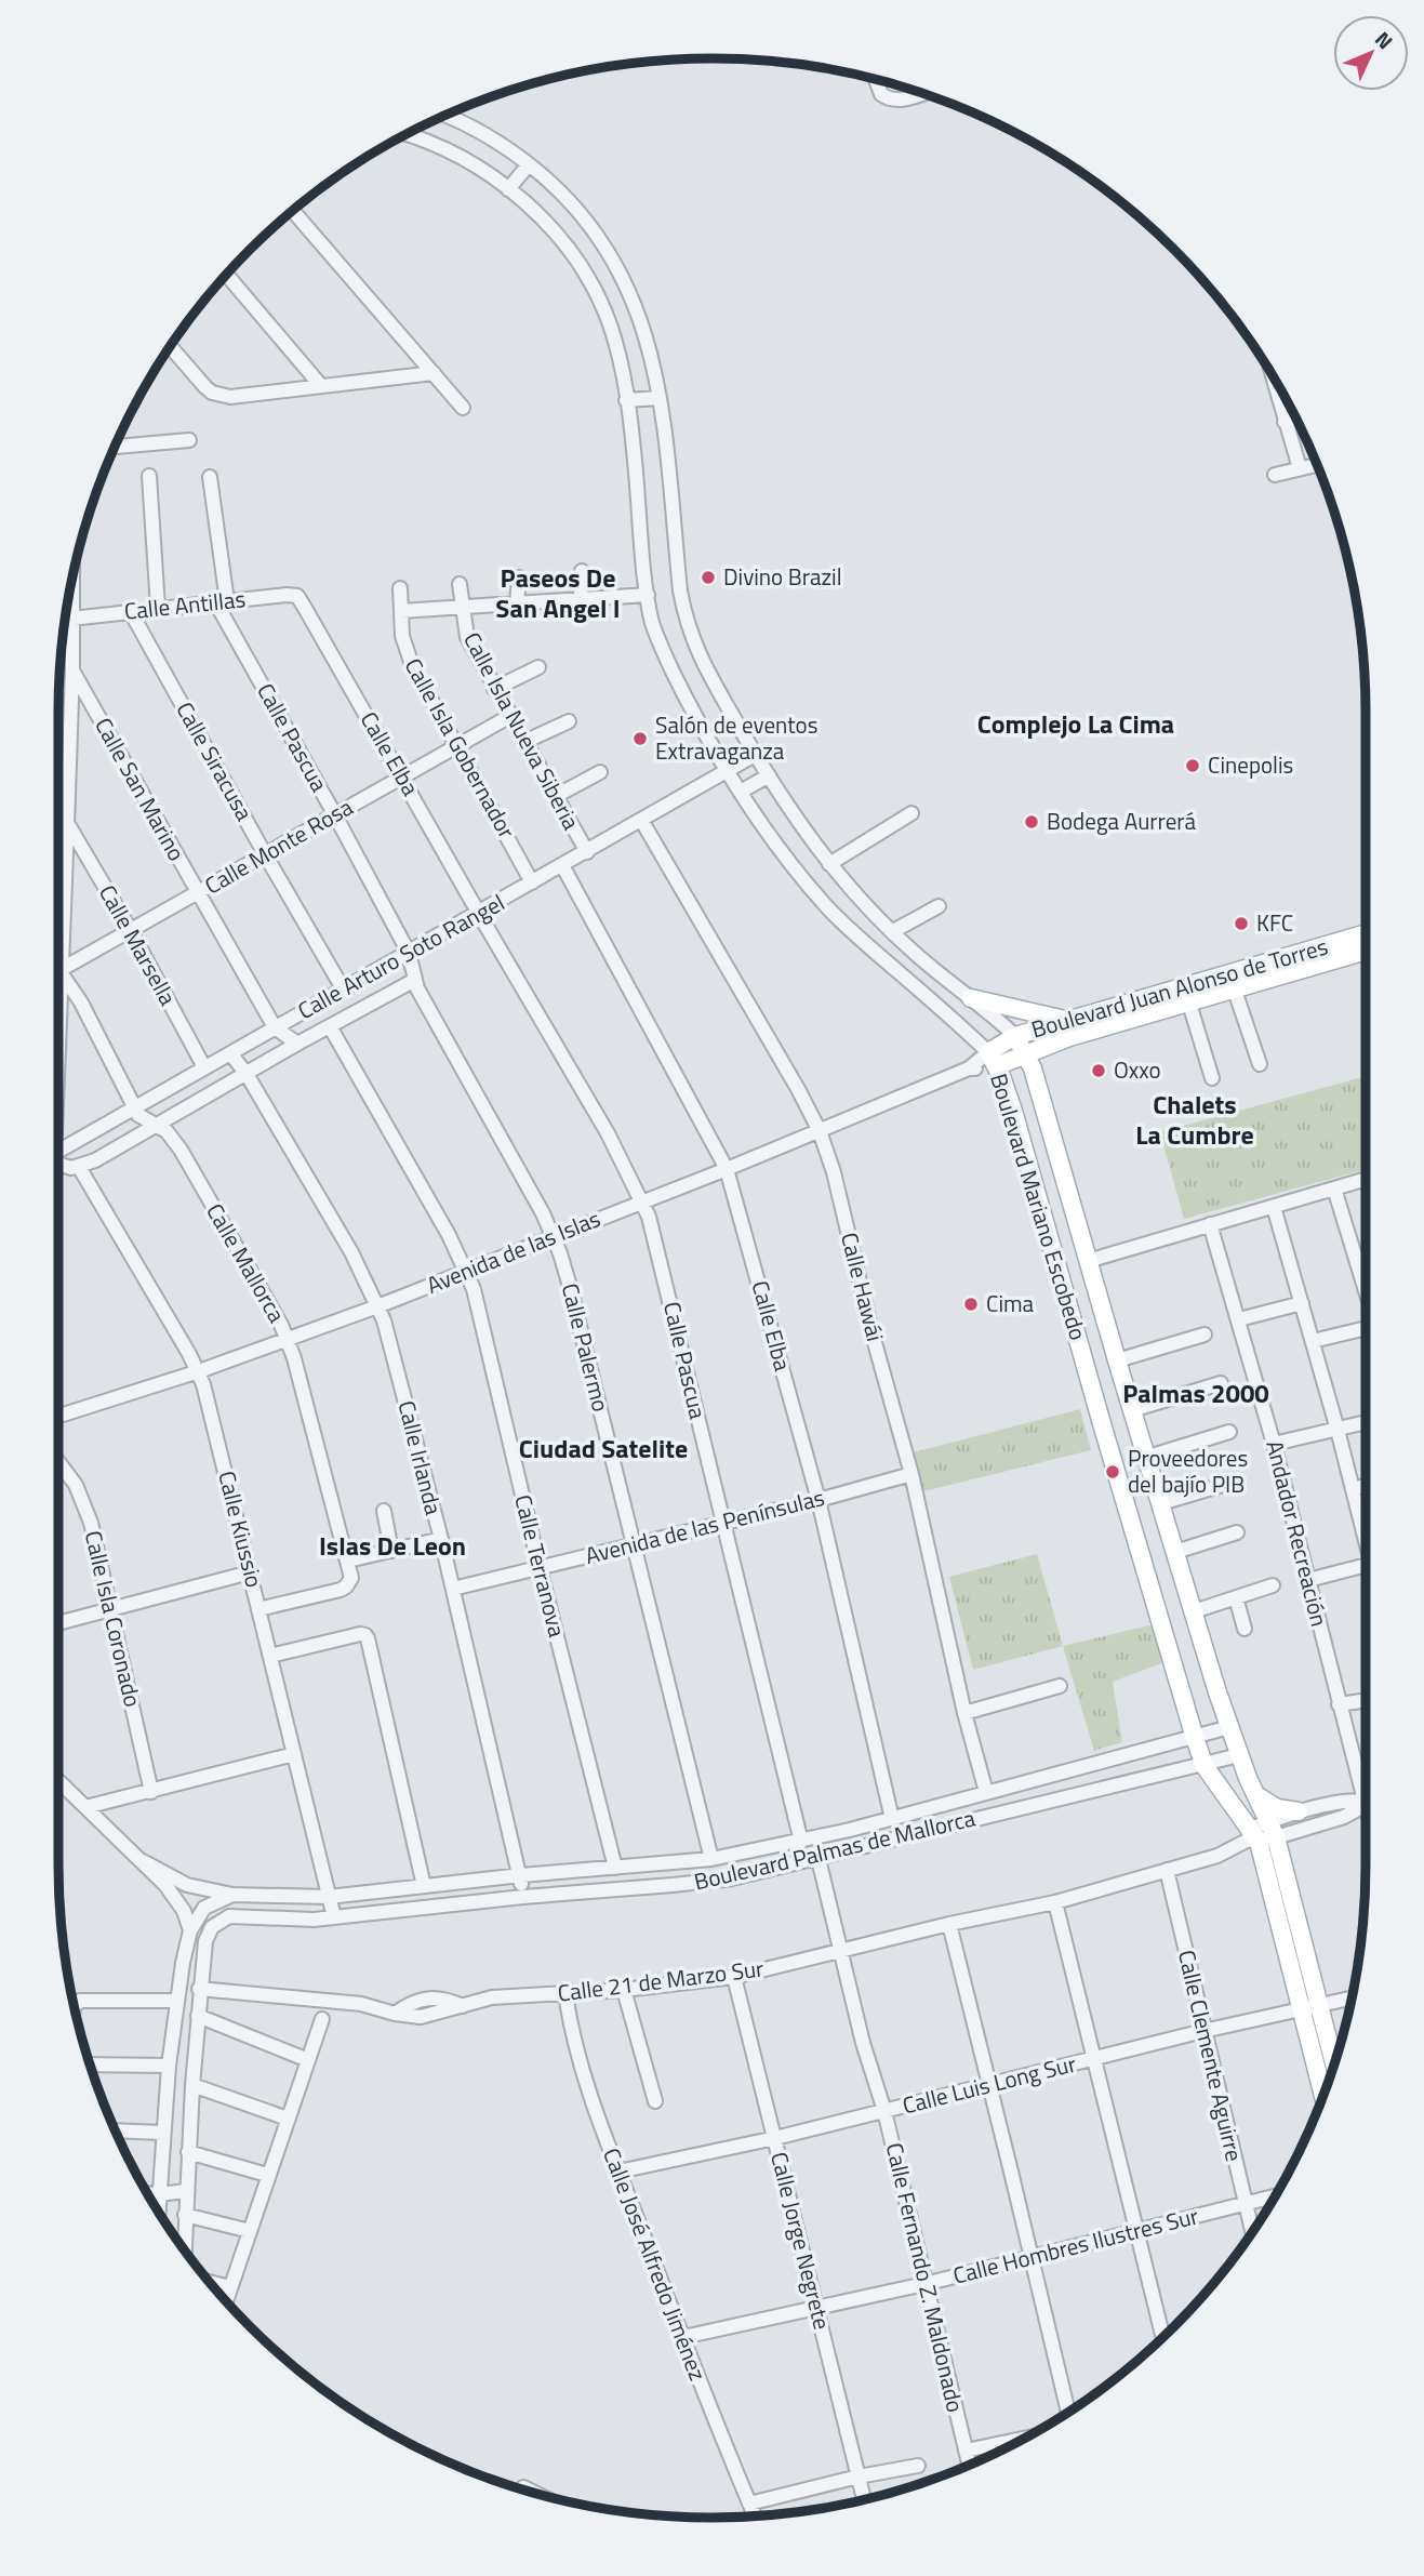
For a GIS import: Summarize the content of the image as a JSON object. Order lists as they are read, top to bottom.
{
  "streets": {
    "main road": ["Boulevard Juan Alonso de Torres", "Boulevard Mariano Escobedo"],
    "street": [
      "Calle Antillas",
      "Calle Isla Nueva Siberia",
      "Calle Pascua",
      "Calle Isla Gobernador",
      "Calle Elba",
      "Calle Siracusa",
      "Calle San Marino",
      "Calle Monte Rosa",
      "Calle Marsella",
      "Calle Arturo Soto Rangel",
      "Avenida de las Islas",
      "Calle Mallorca",
      "Calle Hawái",
      "Calle Palermo",
      "Calle Irlanda",
      "Avenida de las Penínsulas",
      "Calle Kiussio",
      "Andador Recreación",
      "Calle Terranova",
      "Calle Isla Coronado",
      "Boulevard Palmas de Mallorca",
      "Calle 21 de Marzo Sur",
      "Calle Clemente Aguirre",
      "Calle Luis Long Sur",
      "Calle Jorge Negrete",
      "Calle Hombres Ilustres Sur",
      "Calle José Alfredo Jiménez",
      "Calle Fernando Z. Maldonado"
    ]
  },
  "crossings": [
    ["Calle Antillas", "Calle Pascua"],
    ["Calle Antillas", "Calle Elba"],
    ["Calle Antillas", "Calle Siracusa"],
    ["Calle Isla Nueva Siberia", "Calle Monte Rosa"],
    ["Calle Isla Nueva Siberia", "Calle Arturo Soto Rangel"],
    ["Calle Pascua", "Calle Elba"],
    ["Calle Pascua", "Calle Monte Rosa"],
    ["Calle Pascua", "Calle Arturo Soto Rangel"],
    ["Calle Pascua", "Avenida de las Islas"],
    ["Calle Pascua", "Calle Palermo"],
    ["Calle Pascua", "Avenida de las Penínsulas"],
    ["Calle Pascua", "Boulevard Palmas de Mallorca"],
    ["Calle Isla Gobernador", "Calle Monte Rosa"],
    ["Calle Isla Gobernador", "Calle Arturo Soto Rangel"],
    ["Calle Elba", "Calle Monte Rosa"],
    ["Calle Elba", "Calle Arturo Soto Rangel"],
    ["Calle Elba", "Avenida de las Islas"],
    ["Calle Elba", "Avenida de las Penínsulas"],
    ["Calle Elba", "Boulevard Palmas de Mallorca"],
    ["Calle Siracusa", "Calle Monte Rosa"],
    ["Calle Siracusa", "Calle Arturo Soto Rangel"],
    ["Calle San Marino", "Calle Monte Rosa"],
    ["Calle San Marino", "Calle Arturo Soto Rangel"],
    ["Calle Monte Rosa", "Calle Marsella"],
    ["Calle Monte Rosa", "Calle Mallorca"],
    ["Calle Marsella", "Calle Arturo Soto Rangel"],
    ["Calle Arturo Soto Rangel", "Boulevard Mariano Escobedo"],
    ["Calle Arturo Soto Rangel", "Calle Mallorca"],
    ["Calle Arturo Soto Rangel", "Calle Hawái"],
    ["Calle Arturo Soto Rangel", "Calle Palermo"],
    ["Calle Arturo Soto Rangel", "Calle Irlanda"],
    ["Boulevard Juan Alonso de Torres", "Boulevard Mariano Escobedo"],
    ["Boulevard Juan Alonso de Torres", "Avenida de las Islas"],
    ["Boulevard Mariano Escobedo", "Avenida de las Islas"],
    ["Boulevard Mariano Escobedo", "Boulevard Palmas de Mallorca"],
    ["Boulevard Mariano Escobedo", "Calle 21 de Marzo Sur"],
    ["Boulevard Mariano Escobedo", "Calle Luis Long Sur"],
    ["Avenida de las Islas", "Calle Mallorca"],
    ["Avenida de las Islas", "Calle Hawái"],
    ["Avenida de las Islas", "Calle Palermo"],
    ["Avenida de las Islas", "Calle Irlanda"],
    ["Avenida de las Islas", "Calle Kiussio"],
    ["Avenida de las Islas", "Calle Terranova"],
    ["Calle Mallorca", "Calle Kiussio"],
    ["Calle Hawái", "Avenida de las Penínsulas"],
    ["Calle Hawái", "Boulevard Palmas de Mallorca"],
    ["Calle Palermo", "Avenida de las Penínsulas"],
    ["Calle Palermo", "Boulevard Palmas de Mallorca"],
    ["Calle Irlanda", "Avenida de las Penínsulas"],
    ["Calle Irlanda", "Boulevard Palmas de Mallorca"],
    ["Avenida de las Penínsulas", "Calle Terranova"],
    ["Calle Kiussio", "Boulevard Palmas de Mallorca"],
    ["Calle Terranova", "Boulevard Palmas de Mallorca"],
    ["Boulevard Palmas de Mallorca", "Calle 21 de Marzo Sur"],
    ["Boulevard Palmas de Mallorca", "Calle Fernando Z. Maldonado"],
    ["Calle 21 de Marzo Sur", "Calle Clemente Aguirre"],
    ["Calle 21 de Marzo Sur", "Calle Jorge Negrete"],
    ["Calle 21 de Marzo Sur", "Calle José Alfredo Jiménez"],
    ["Calle 21 de Marzo Sur", "Calle Fernando Z. Maldonado"],
    ["Calle Clemente Aguirre", "Calle Luis Long Sur"],
    ["Calle Clemente Aguirre", "Calle Hombres Ilustres Sur"],
    ["Calle Luis Long Sur", "Calle Jorge Negrete"],
    ["Calle Luis Long Sur", "Calle José Alfredo Jiménez"],
    ["Calle Luis Long Sur", "Calle Fernando Z. Maldonado"],
    ["Calle Jorge Negrete", "Calle Hombres Ilustres Sur"],
    ["Calle Hombres Ilustres Sur", "Calle José Alfredo Jiménez"],
    ["Calle Hombres Ilustres Sur", "Calle Fernando Z. Maldonado"]
  ],
  "districts": [
    "Paseos De San Angel I",
    "Complejo La Cima",
    "Chalets La Cumbre",
    "Palmas 2000",
    "Ciudad Satelite",
    "Islas De Leon"
  ],
  "places": [
    "Divino Brazil",
    "Salón de eventos Extravaganza",
    "Cinepolis",
    "Bodega Aurrerá",
    "KFC",
    "Oxxo",
    "Cima",
    "Proveedores del bajío PIB"
  ],
  "north": "top right"
}
